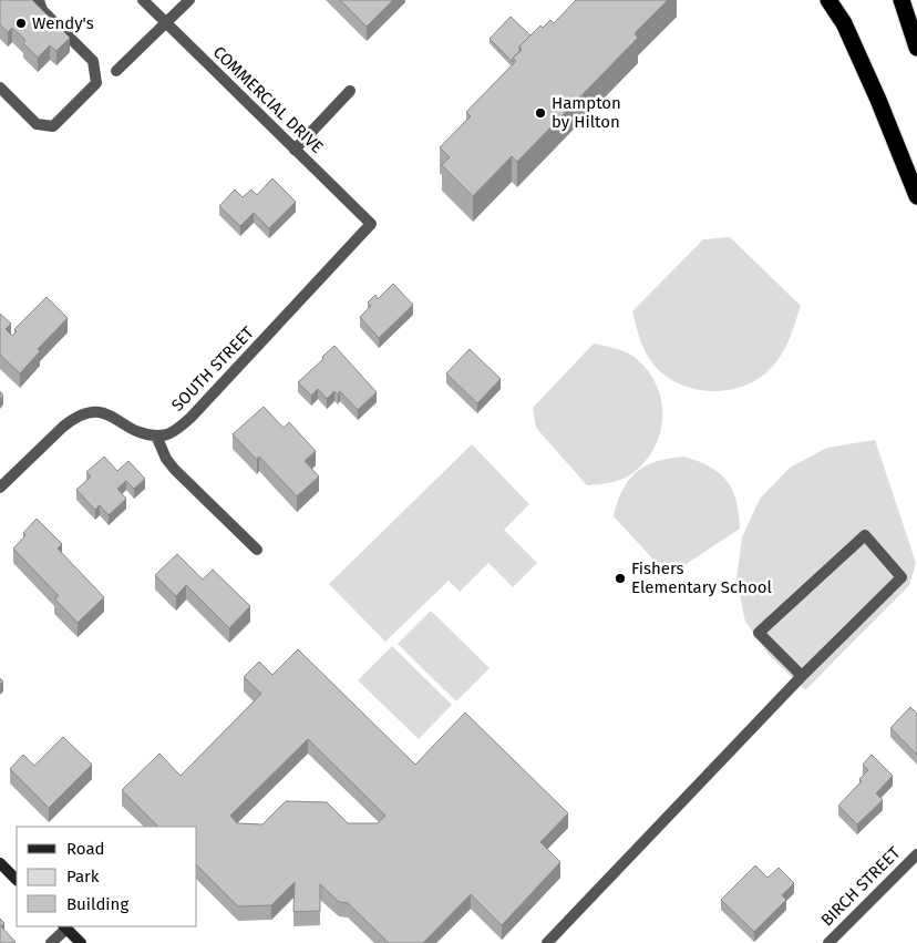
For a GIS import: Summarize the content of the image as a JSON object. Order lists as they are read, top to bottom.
{
  "streets": {
    "street": ["COMMERCIAL DRIVE", "SOUTH STREET", "BIRCH STREET"]
  },
  "crossings": [
    ["COMMERCIAL DRIVE", "SOUTH STREET"]
  ],
  "places": ["Wendy's", "Hampton by Hilton", "Fishers Elementary School"],
  "legend": ["Road", "Park", "Building"]
}
